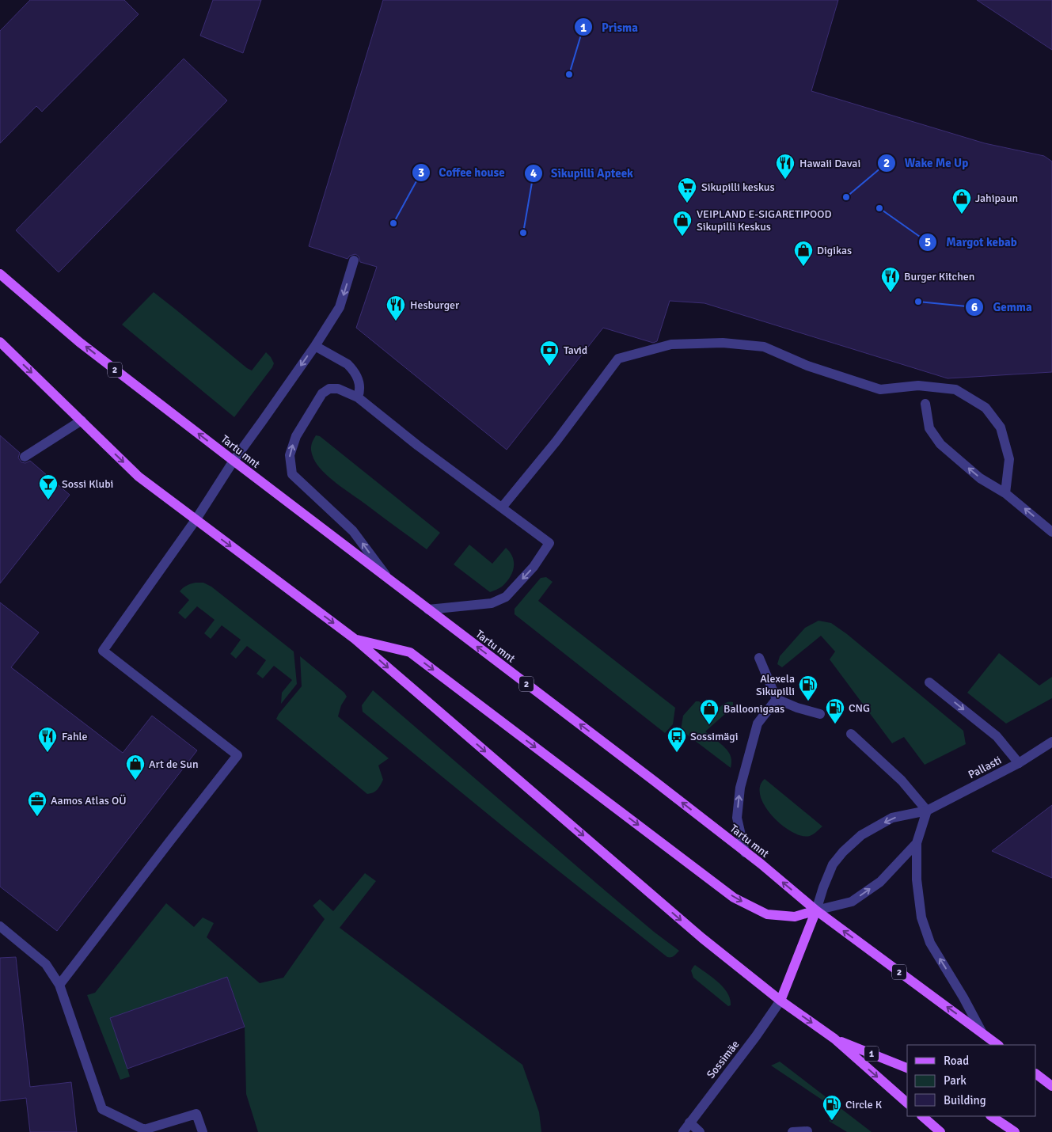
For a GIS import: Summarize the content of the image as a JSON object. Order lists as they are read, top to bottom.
{
  "streets": {
    "main road": ["2", "Tartu mnt", "1"],
    "street": ["Pallasti", "Sossimäe"]
  },
  "crossings": [
    ["Tartu mnt", "Pallasti"]
  ],
  "places": {
    "other": [
      "Prisma",
      "Wake Me Up",
      "Margot kebab",
      "Coffee house",
      "Sikupilli Apteek",
      "Gemma"
    ],
    "restaurant": [
      "Hawaii Davai",
      "Burger Kitchen",
      "Hesburger",
      "Fahle"
    ],
    "supermarket": ["Sikupilli keskus"],
    "shop": [
      "Jahipaun",
      "VEIPLAND E-SIGARETIPOOD Sikupilli Keskus",
      "Digikas",
      "Balloonigaas",
      "Art de Sun"
    ],
    "bank": ["Tavid"],
    "bar": ["Sossi Klubi"],
    "fuel station": ["Alexela Sikupilli", "CNG", "Circle K"],
    "bus stop": ["Sossimägi"],
    "office": ["Aamos Atlas OÜ"]
  },
  "legend": ["Road", "Park", "Building"]
}
